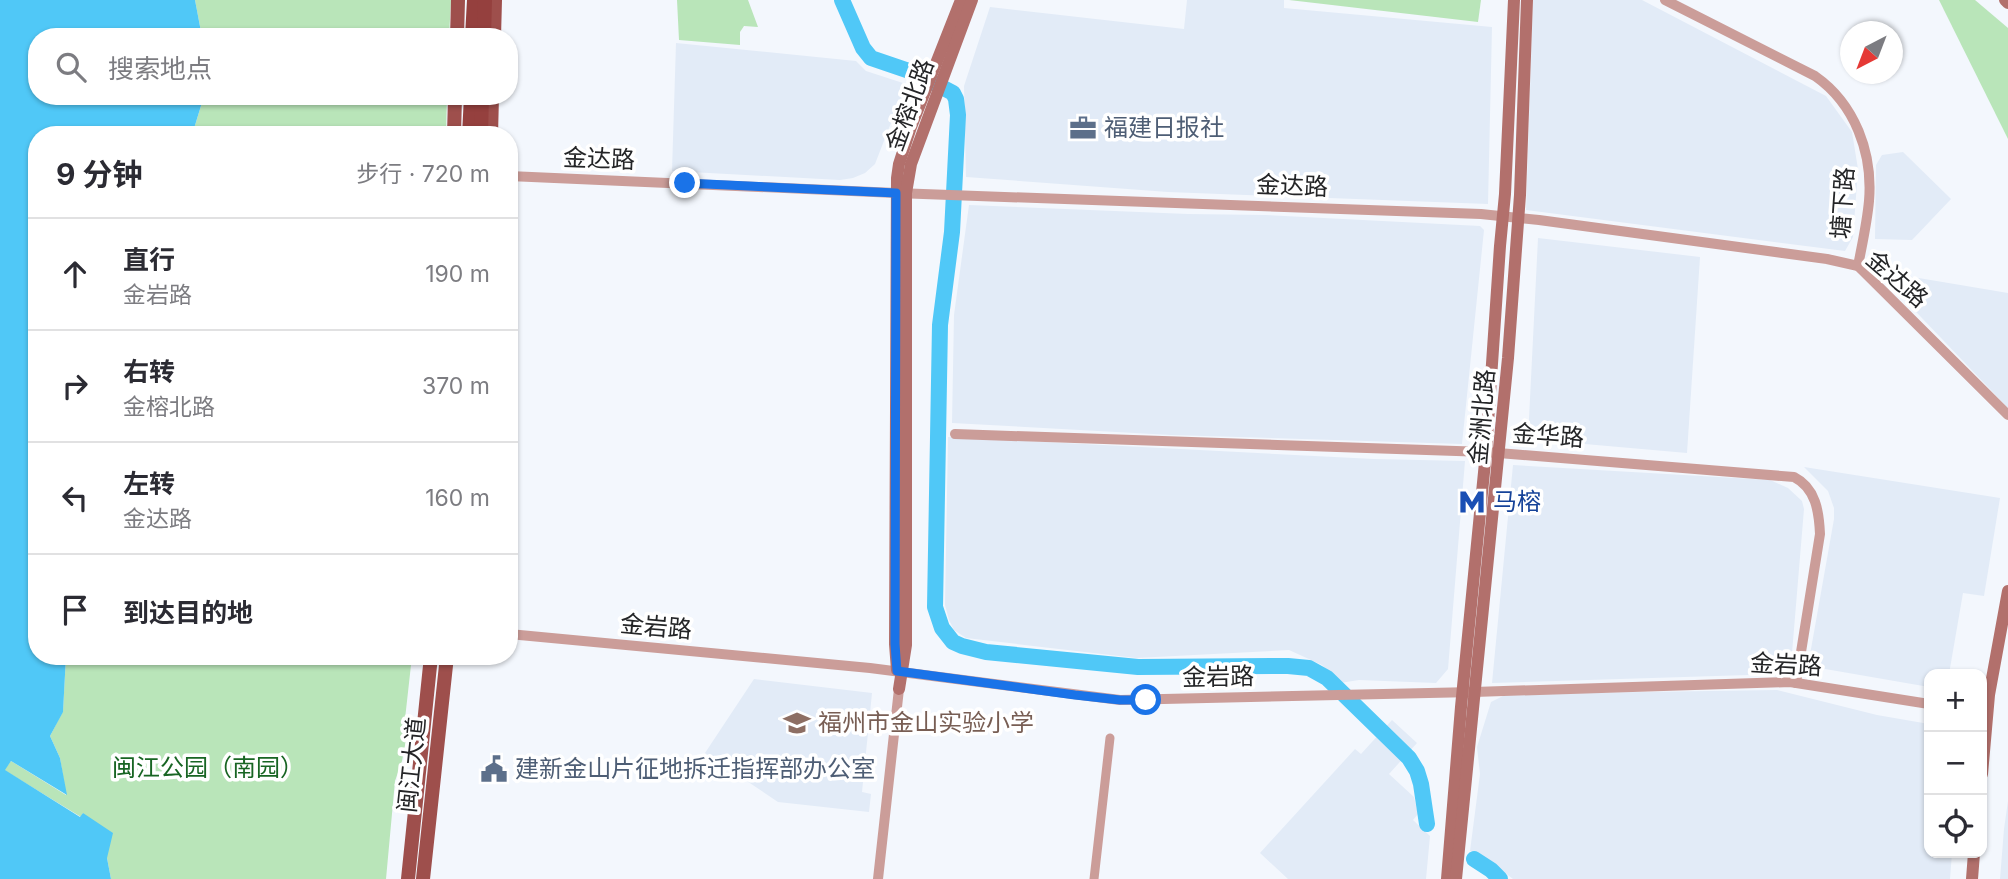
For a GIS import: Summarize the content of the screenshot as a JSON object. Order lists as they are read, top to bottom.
{
  "streets": {
    "main road": ["金榕北路", "金洲北路", "闽江大道"],
    "street": [
      "金达路",
      "塘下路",
      "金华路",
      "金岩路"
    ]
  },
  "crossings": [
    ["金榕北路", "金达路"],
    ["金榕北路", "金岩路"],
    ["金达路", "塘下路"],
    ["金达路", "金洲北路"],
    ["金洲北路", "金华路"],
    ["金洲北路", "金岩路"],
    ["金华路", "金岩路"]
  ],
  "parks": ["闽江公园（南园）"],
  "places": {
    "office": ["福建日报社"],
    "metro station": ["马榕"],
    "school or university": ["福州市金山实验小学"],
    "public building": ["建新金山片征地拆迁指挥部办公室"]
  },
  "north": "bottom left",
  "page": {
    "search": "搜索地点",
    "heading": ["9 分钟", "步行 · 720 m"],
    "list": [
      ["直行", "金岩路", "190 m"],
      ["右转", "金榕北路", "370 m"],
      ["左转", "金达路", "160 m"],
      "到达目的地"
    ],
    "map_buttons": ["+", "−"]
  }
}
